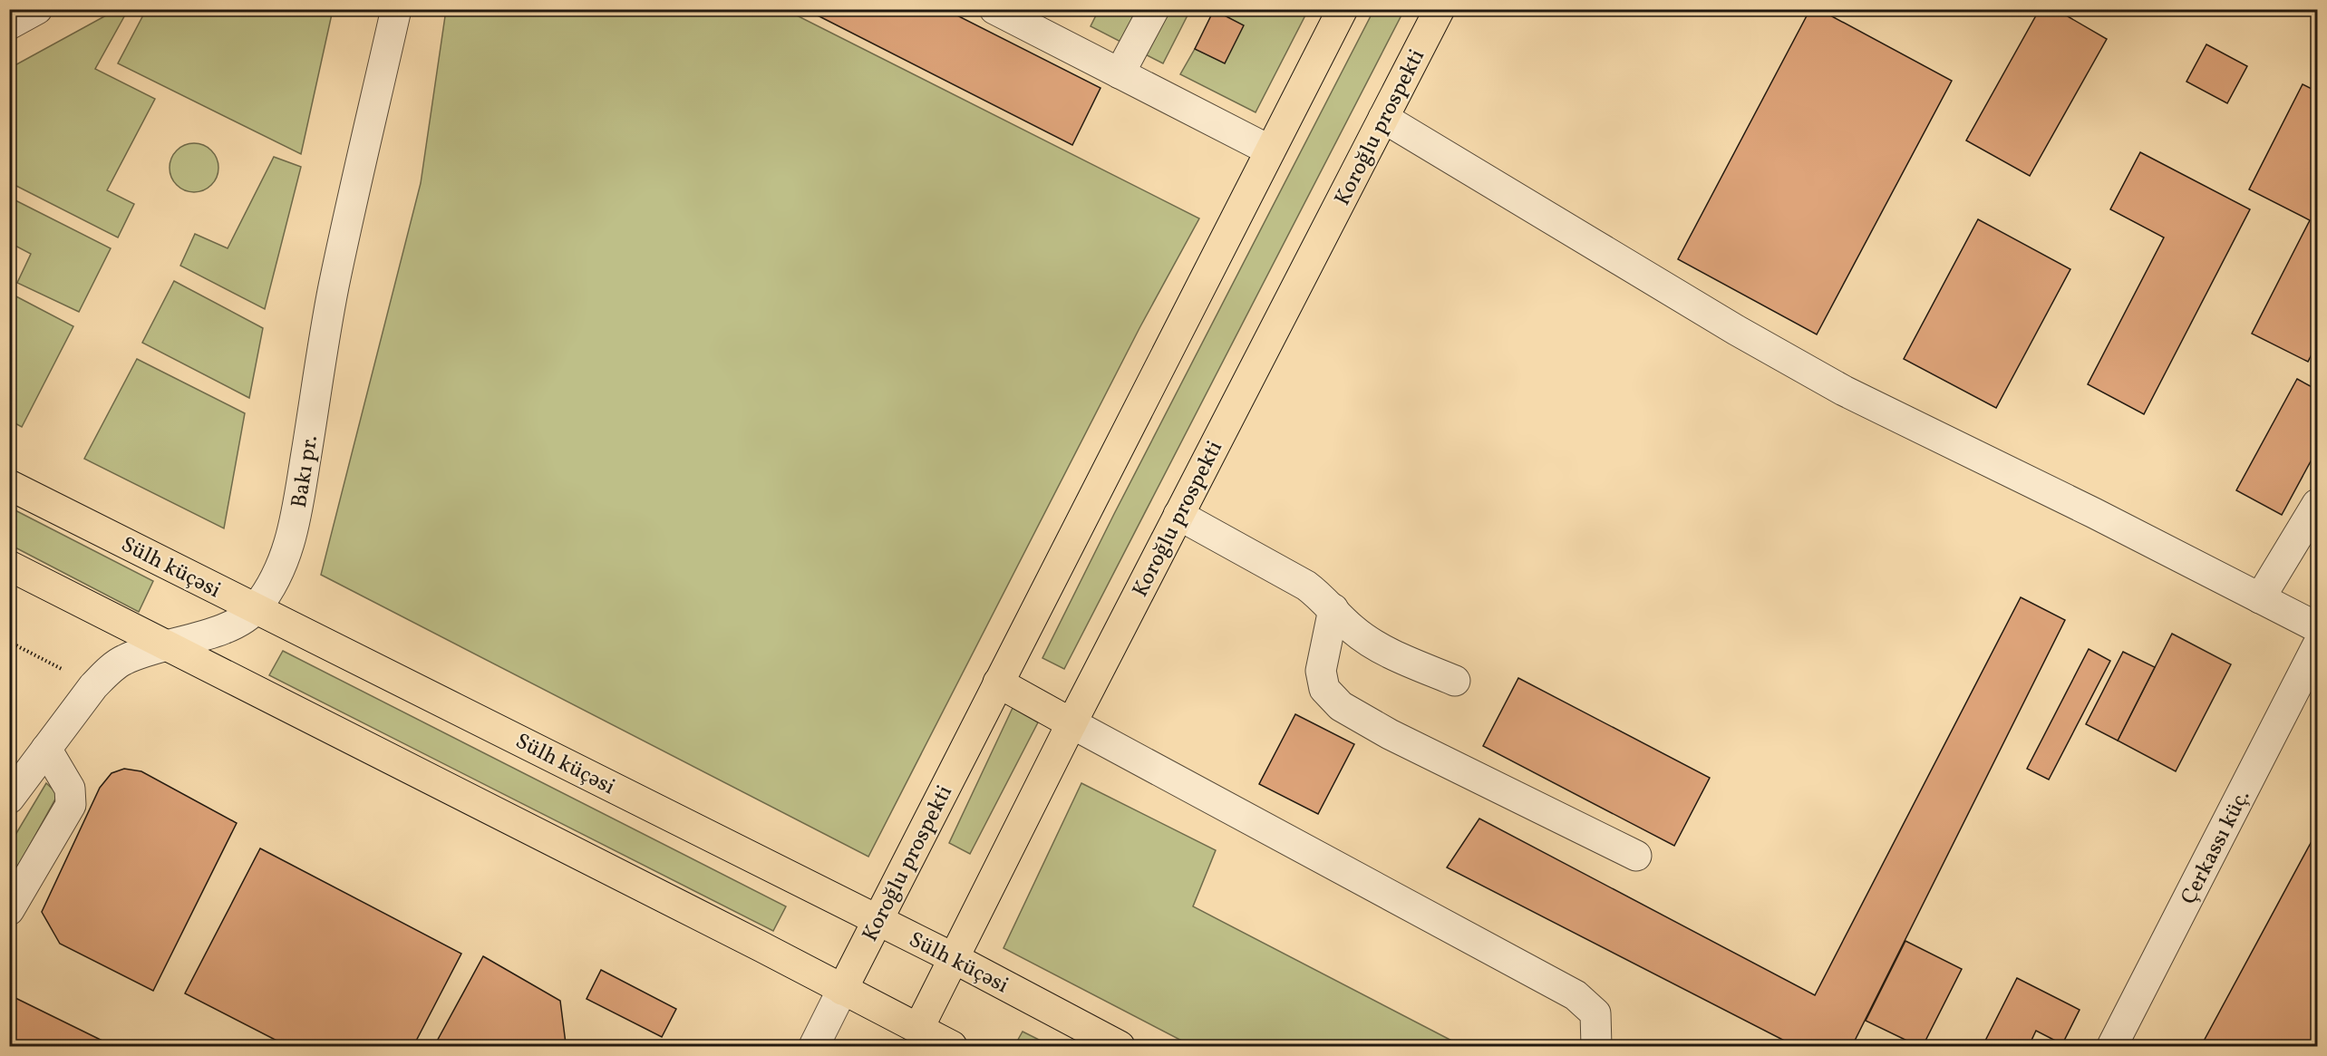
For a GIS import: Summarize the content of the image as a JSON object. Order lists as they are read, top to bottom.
{
  "streets": {
    "main road": ["Koroğlu prospekti", "Sülh küçəsi"],
    "street": ["Bakı pr.", "Çerkassı küç."]
  },
  "crossings": [
    ["Koroğlu prospekti", "Sülh küçəsi"],
    ["Bakı pr.", "Sülh küçəsi"]
  ]
}
